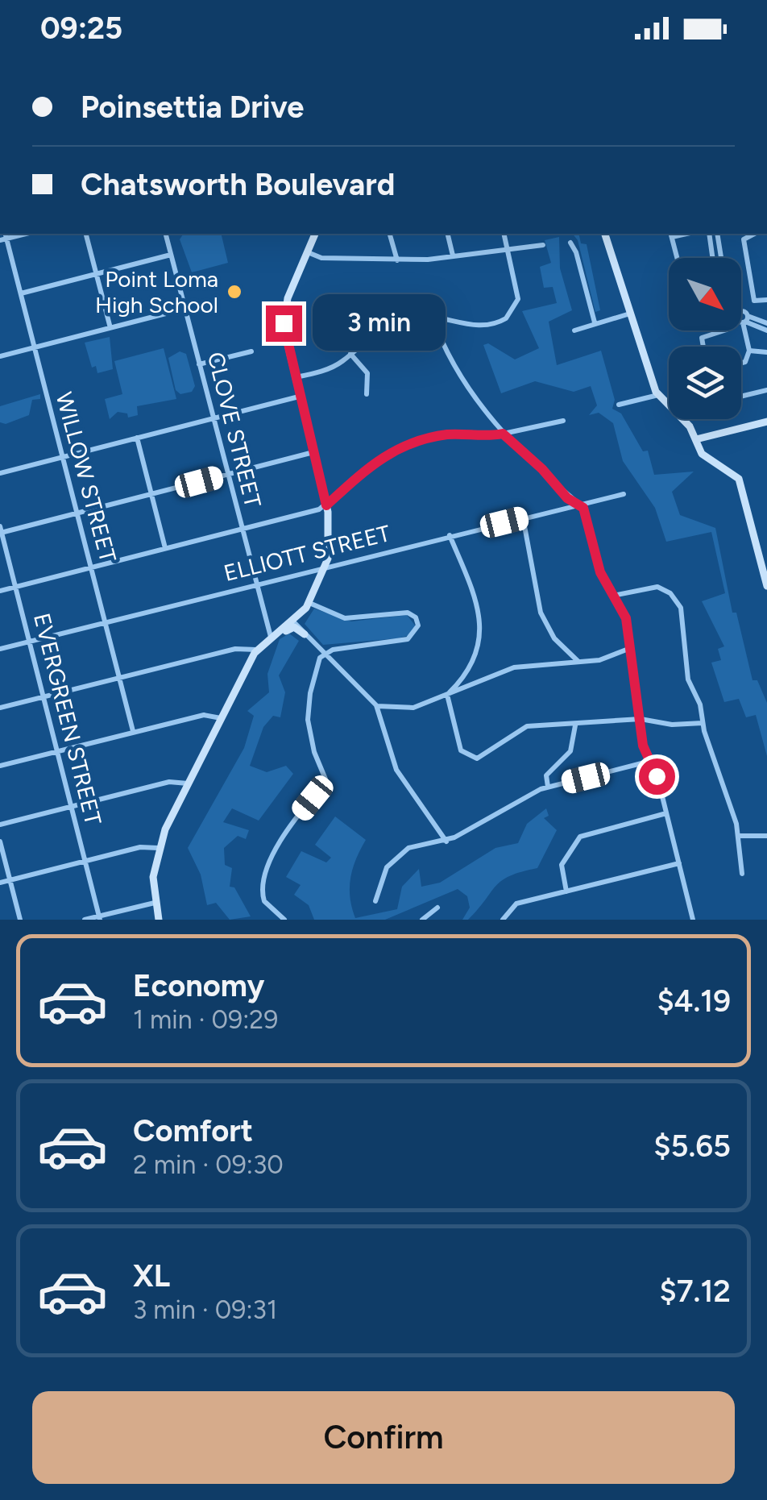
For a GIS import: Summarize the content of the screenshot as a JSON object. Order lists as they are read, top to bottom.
{
  "streets": {
    "street": [
      "CLOVE STREET",
      "WILLOW STREET",
      "ELLIOTT STREET",
      "EVERGREEN STREET"
    ]
  },
  "crossings": [
    ["CLOVE STREET", "ELLIOTT STREET"],
    ["WILLOW STREET", "ELLIOTT STREET"],
    ["ELLIOTT STREET", "EVERGREEN STREET"]
  ],
  "places": ["Point Loma High School"],
  "north": "bottom right",
  "page": {
    "status": "09:25",
    "banner": ["Poinsettia Drive", "Chatsworth Boulevard"],
    "bubble": "3 min",
    "list": [
      {
        "name": "Economy",
        "note": "1 min · 09:29",
        "value": "$4.19"
      },
      {
        "name": "Comfort",
        "note": "2 min · 09:30",
        "value": "$5.65"
      },
      {
        "name": "XL",
        "note": "3 min · 09:31",
        "value": "$7.12"
      }
    ],
    "buttons": "Confirm"
  }
}
